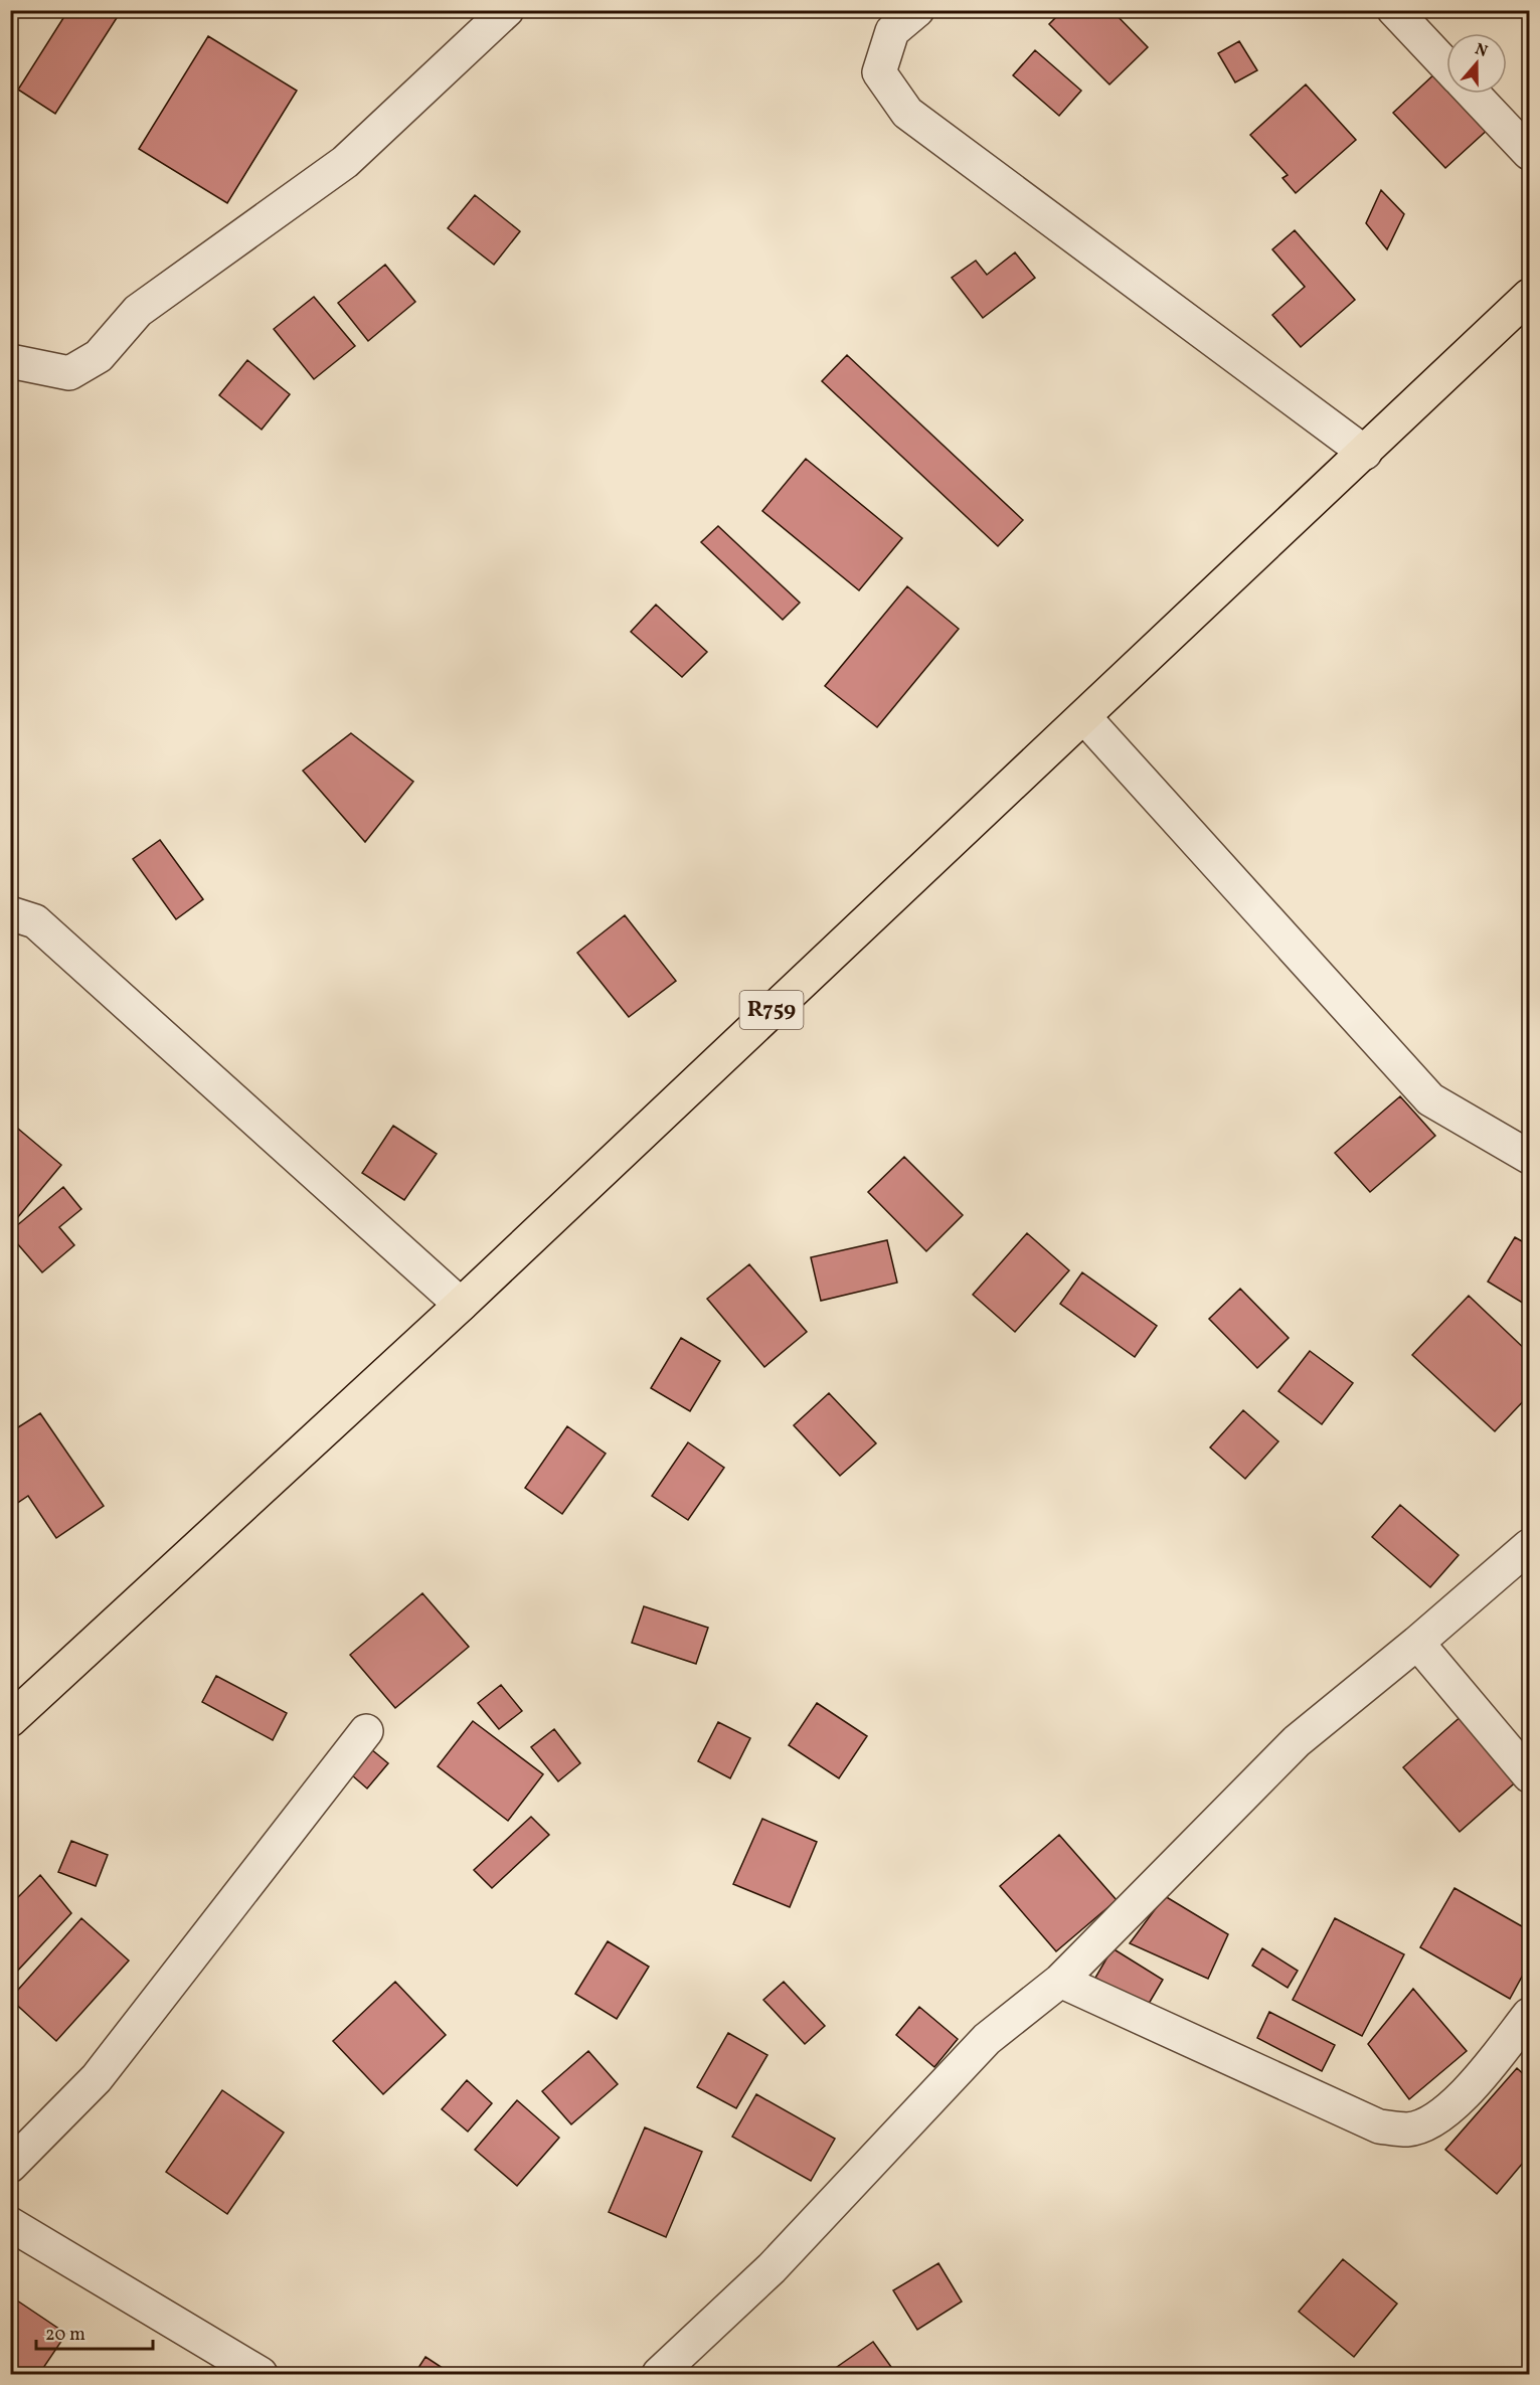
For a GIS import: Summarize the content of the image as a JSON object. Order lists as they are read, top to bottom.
{
  "streets": {
    "main road": ["R759"]
  },
  "scale_bar": "20 m",
  "north": "top"
}
